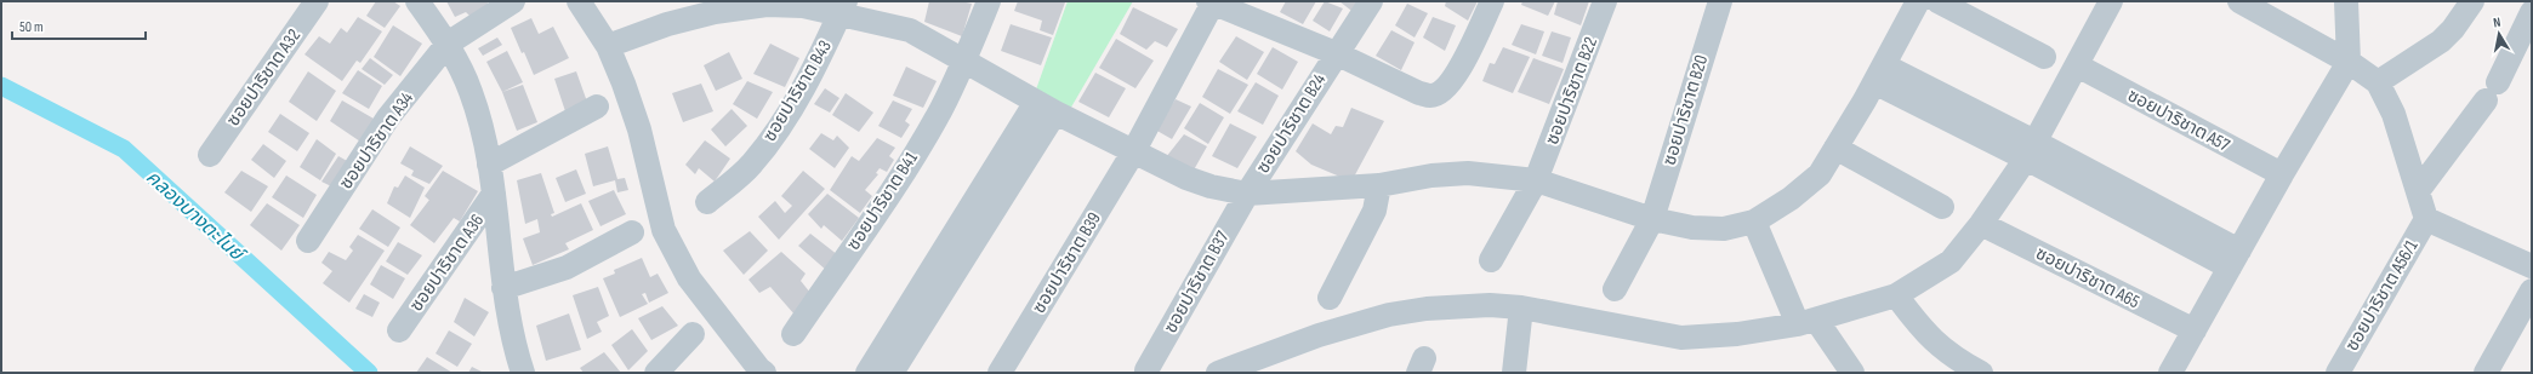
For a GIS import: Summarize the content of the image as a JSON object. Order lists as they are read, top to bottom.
{
  "streets": {
    "street": [
      "ซอยปาริชาต A32",
      "ซอยปาริชาต B43",
      "ซอยปาริชาต B22",
      "ซอยปาริชาต B20",
      "ซอยปาริชาต A57",
      "ซอยปาริชาต B24",
      "ซอยปาริชาต A34",
      "ซอยปาริชาต B41",
      "ซอยปาริชาต A36",
      "ซอยปาริชาต B39",
      "ซอยปาริชาต A65",
      "ซอยปาริชาต B37",
      "ซอยปาริชาต A56/1"
    ]
  },
  "crossings": [
    ["ซอยปาริชาต B24", "ซอยปาริชาต B37"]
  ],
  "water": ["คลองบางตะไนย์"],
  "scale_bar": "50 m",
  "north": "top"
}
